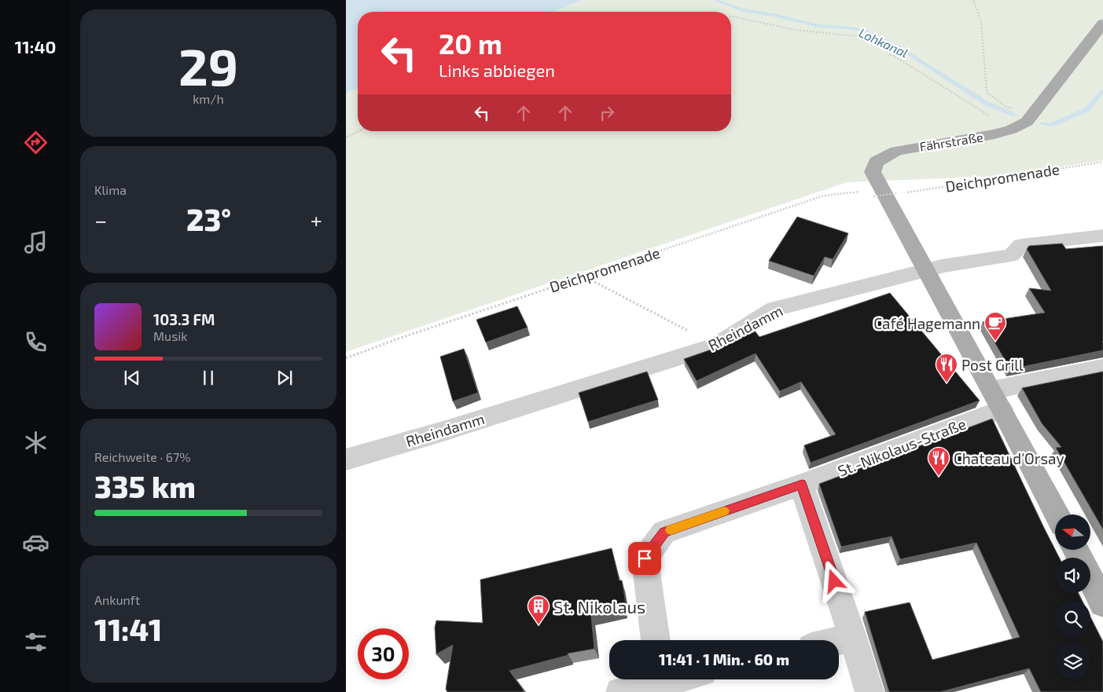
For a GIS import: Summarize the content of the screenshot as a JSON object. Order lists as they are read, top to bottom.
{
  "streets": {
    "main road": ["Fährstraße"],
    "street": ["Rheindamm", "St.-Nikolaus-Straße"],
    "path": ["Deichpromenade"]
  },
  "crossings": [
    ["Fährstraße", "Rheindamm"]
  ],
  "water": ["Lohkanal"],
  "places": {
    "cafe": ["Café Hagemann"],
    "restaurant": ["Post Grill", "Chateau d'Orsay"],
    "building": ["St. Nikolaus"]
  },
  "north": "left",
  "page": {
    "tabs": "11:40",
    "tile": [
      ["29", "km/h"],
      "Klima",
      ["Reichweite · 67%", "335 km"],
      ["Ankunft", "11:41"]
    ],
    "turn": ["20 m", "Links abbiegen"],
    "heat": ["−", "23°", "+"],
    "song": ["103.3 FM", "Musik"],
    "limit": "30",
    "trip": "11:41 · 1 Min. · 60 m"
  }
}
